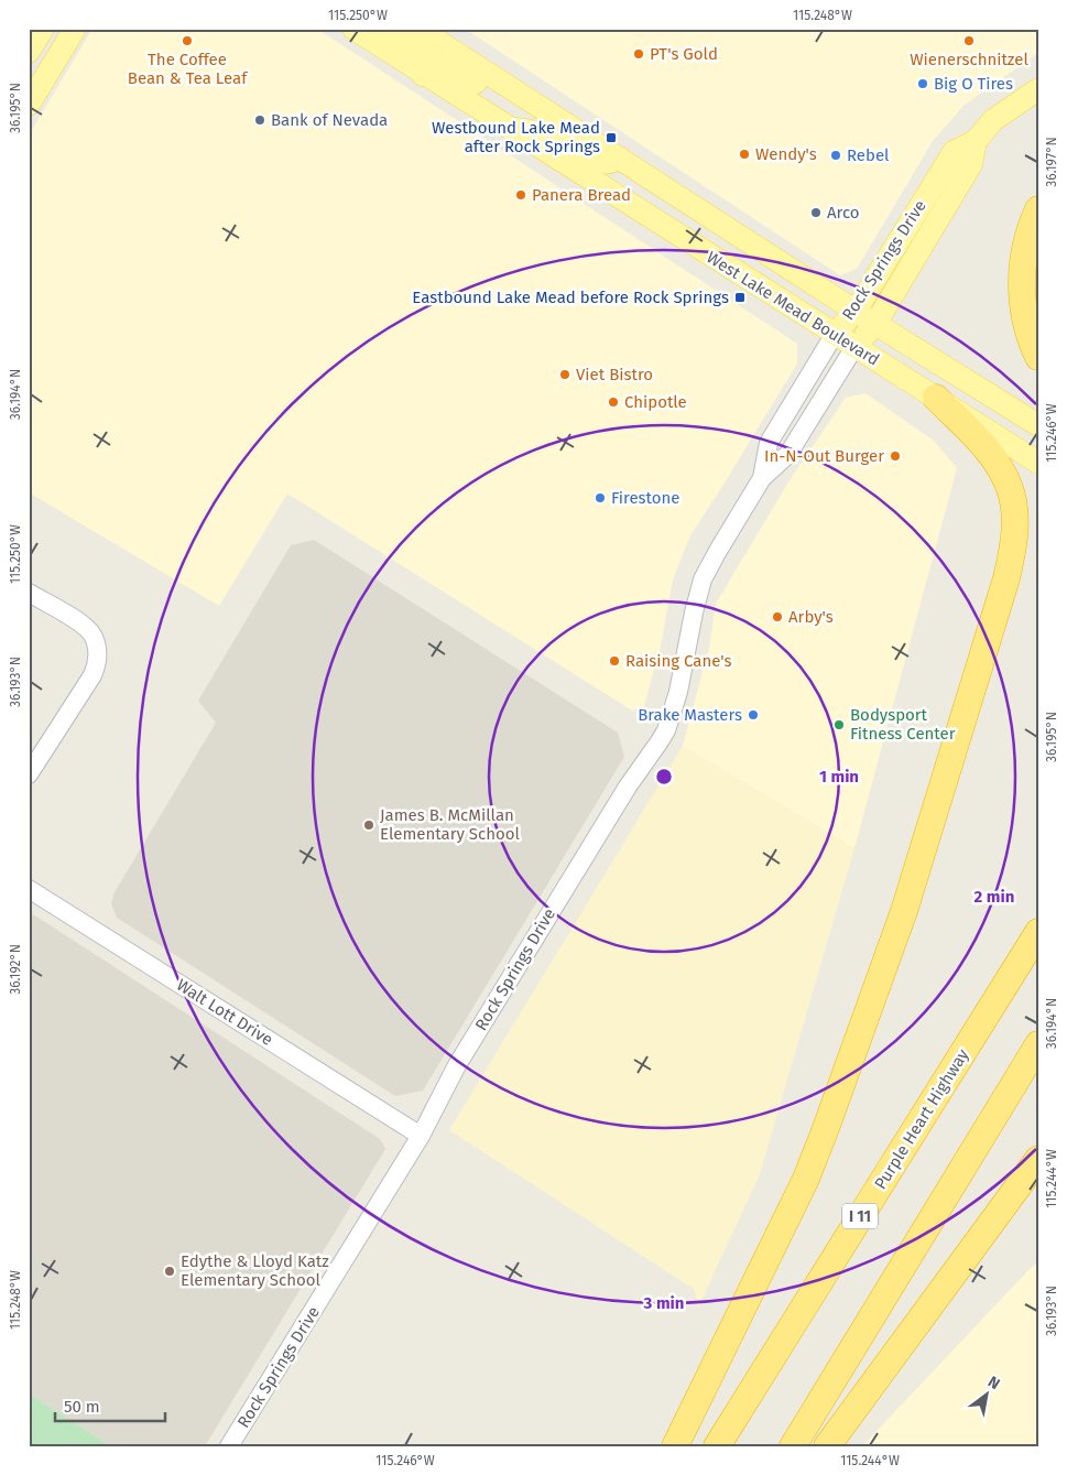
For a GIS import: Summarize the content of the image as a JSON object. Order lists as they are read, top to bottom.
{
  "streets": {
    "highway": ["Purple Heart Highway", "I 11"],
    "main road": ["Rock Springs Drive", "West Lake Mead Boulevard"],
    "street": ["Walt Lott Drive"]
  },
  "crossings": [
    ["Rock Springs Drive", "West Lake Mead Boulevard"],
    ["Rock Springs Drive", "Walt Lott Drive"]
  ],
  "places": {
    "other": [
      "The Coffee Bean & Tea Leaf",
      "Wienerschnitzel",
      "PT's Gold",
      "Big O Tires",
      "Bank of Nevada",
      "Wendy's",
      "Rebel",
      "Panera Bread",
      "Arco",
      "Viet Bistro",
      "Chipotle",
      "In-N-Out Burger",
      "Firestone",
      "Arby's",
      "Raising Cane's",
      "Brake Masters",
      "Bodysport Fitness Center",
      "James B. McMillan Elementary School",
      "Edythe & Lloyd Katz Elementary School"
    ],
    "transit": ["Westbound Lake Mead after Rock Springs", "Eastbound Lake Mead before Rock Springs"]
  },
  "scale_bar": "50 m",
  "north": "top right",
  "coordinates": [
    "115.250°W",
    "115.248°W",
    "36.195°N",
    "36.197°N",
    "36.194°N",
    "115.246°W",
    "36.193°N",
    "36.192°N",
    "115.244°W"
  ],
  "rings": ["1 min", "2 min", "3 min"]
}
